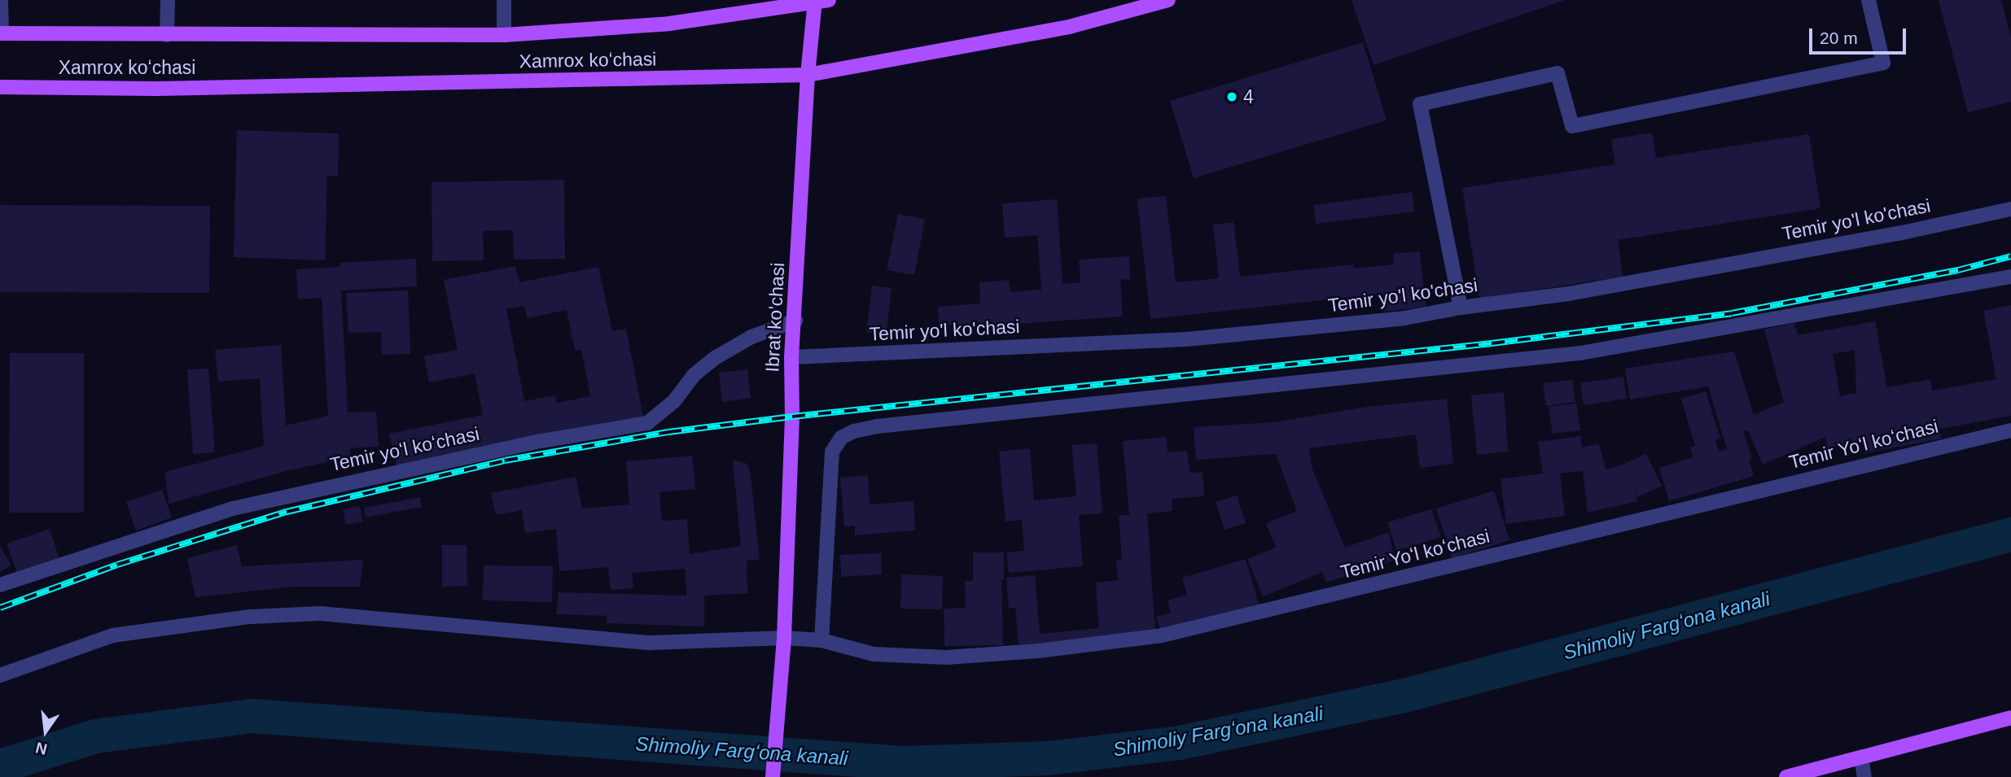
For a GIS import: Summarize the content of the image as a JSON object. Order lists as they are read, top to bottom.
{
  "streets": {
    "main road": ["Xamrox koʻchasi", "Ibrat ko'chasi"],
    "street": ["Temir yo'l ko'chasi", "Temir Yoʻl koʻchasi", "Temir yoʻl koʻchasi"]
  },
  "crossings": [
    ["Xamrox koʻchasi", "Ibrat ko'chasi"],
    ["Temir yo'l ko'chasi", "Ibrat ko'chasi"],
    ["Ibrat ko'chasi", "Temir Yoʻl koʻchasi"],
    ["Ibrat ko'chasi", "Temir yoʻl koʻchasi"]
  ],
  "water": ["Shimoliy Fargʻona kanali"],
  "places": ["4"],
  "scale_bar": "20 m",
  "north": "bottom"
}
